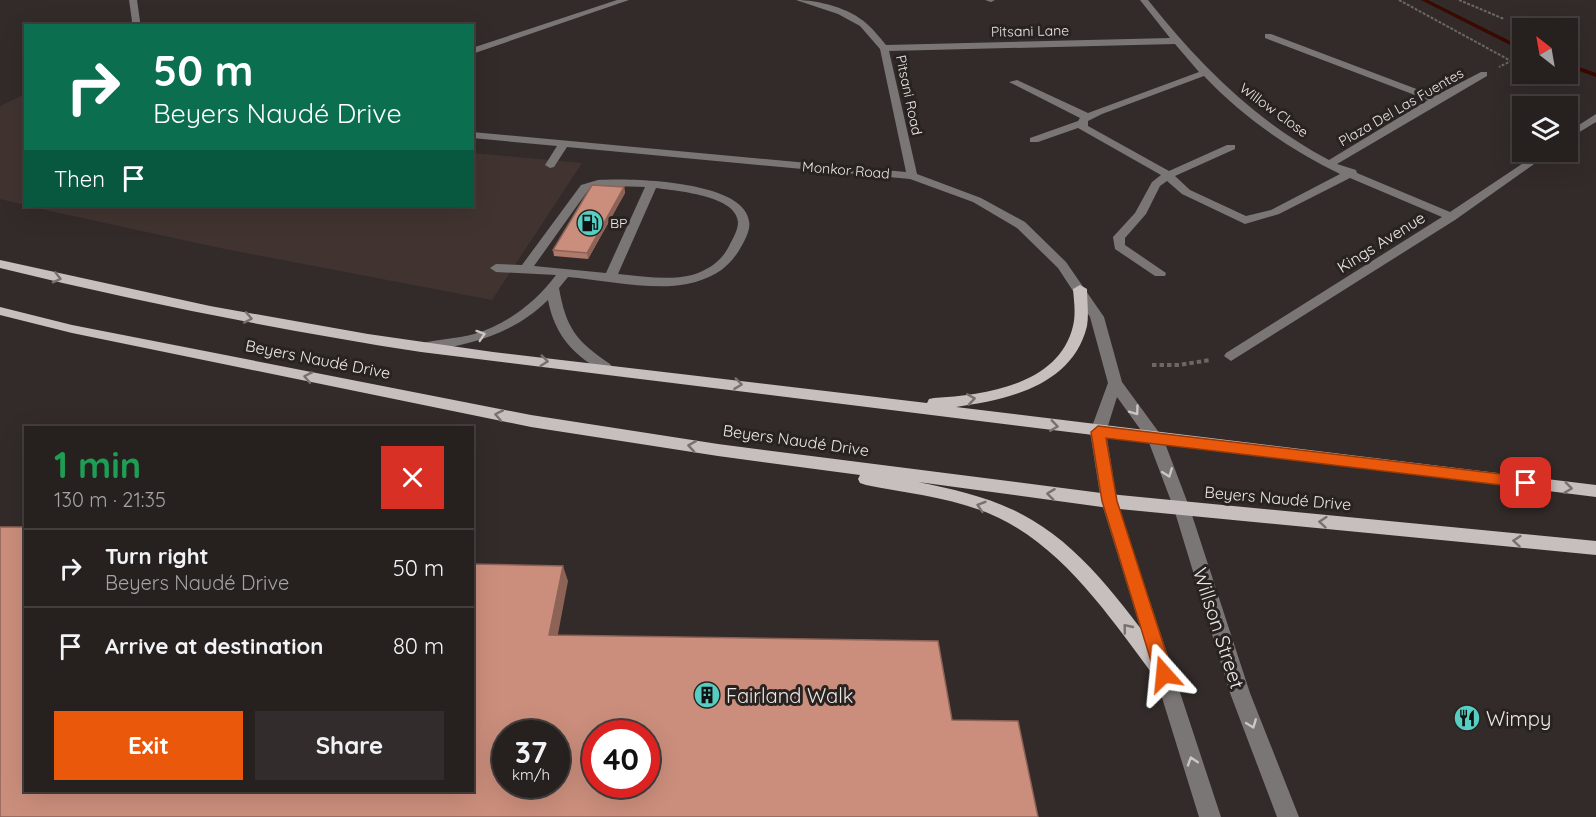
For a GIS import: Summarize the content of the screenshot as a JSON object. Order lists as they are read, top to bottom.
{
  "streets": {
    "main road": ["Beyers Naudé Drive"],
    "street": [
      "Pitsani Lane",
      "Pitsani Road",
      "Plaza Del Las Fuentes",
      "Willow Close",
      "Monkor Road",
      "Kings Avenue",
      "Willson Street"
    ]
  },
  "crossings": [
    ["Pitsani Lane", "Pitsani Road"],
    ["Pitsani Lane", "Willow Close"],
    ["Pitsani Road", "Monkor Road"],
    ["Plaza Del Las Fuentes", "Willow Close"],
    ["Willow Close", "Kings Avenue"],
    ["Monkor Road", "Beyers Naudé Drive"],
    ["Monkor Road", "Willson Street"],
    ["Beyers Naudé Drive", "Willson Street"]
  ],
  "places": {
    "fuel station": ["BP"],
    "building": ["Fairland Walk"],
    "restaurant": ["Wimpy"]
  },
  "north": "top left",
  "page": {
    "turn": ["50 m", "Beyers Naudé Drive"],
    "then": "Then",
    "heading": ["1 min", "130 m · 21:35"],
    "list": [
      {
        "name": "Turn right",
        "note": "Beyers Naudé Drive",
        "value": "50 m"
      },
      {
        "name": "Arrive at destination",
        "value": "80 m"
      }
    ],
    "buttons": ["Exit", "Share"],
    "speed": "37 km/h",
    "limit": "40"
  }
}
